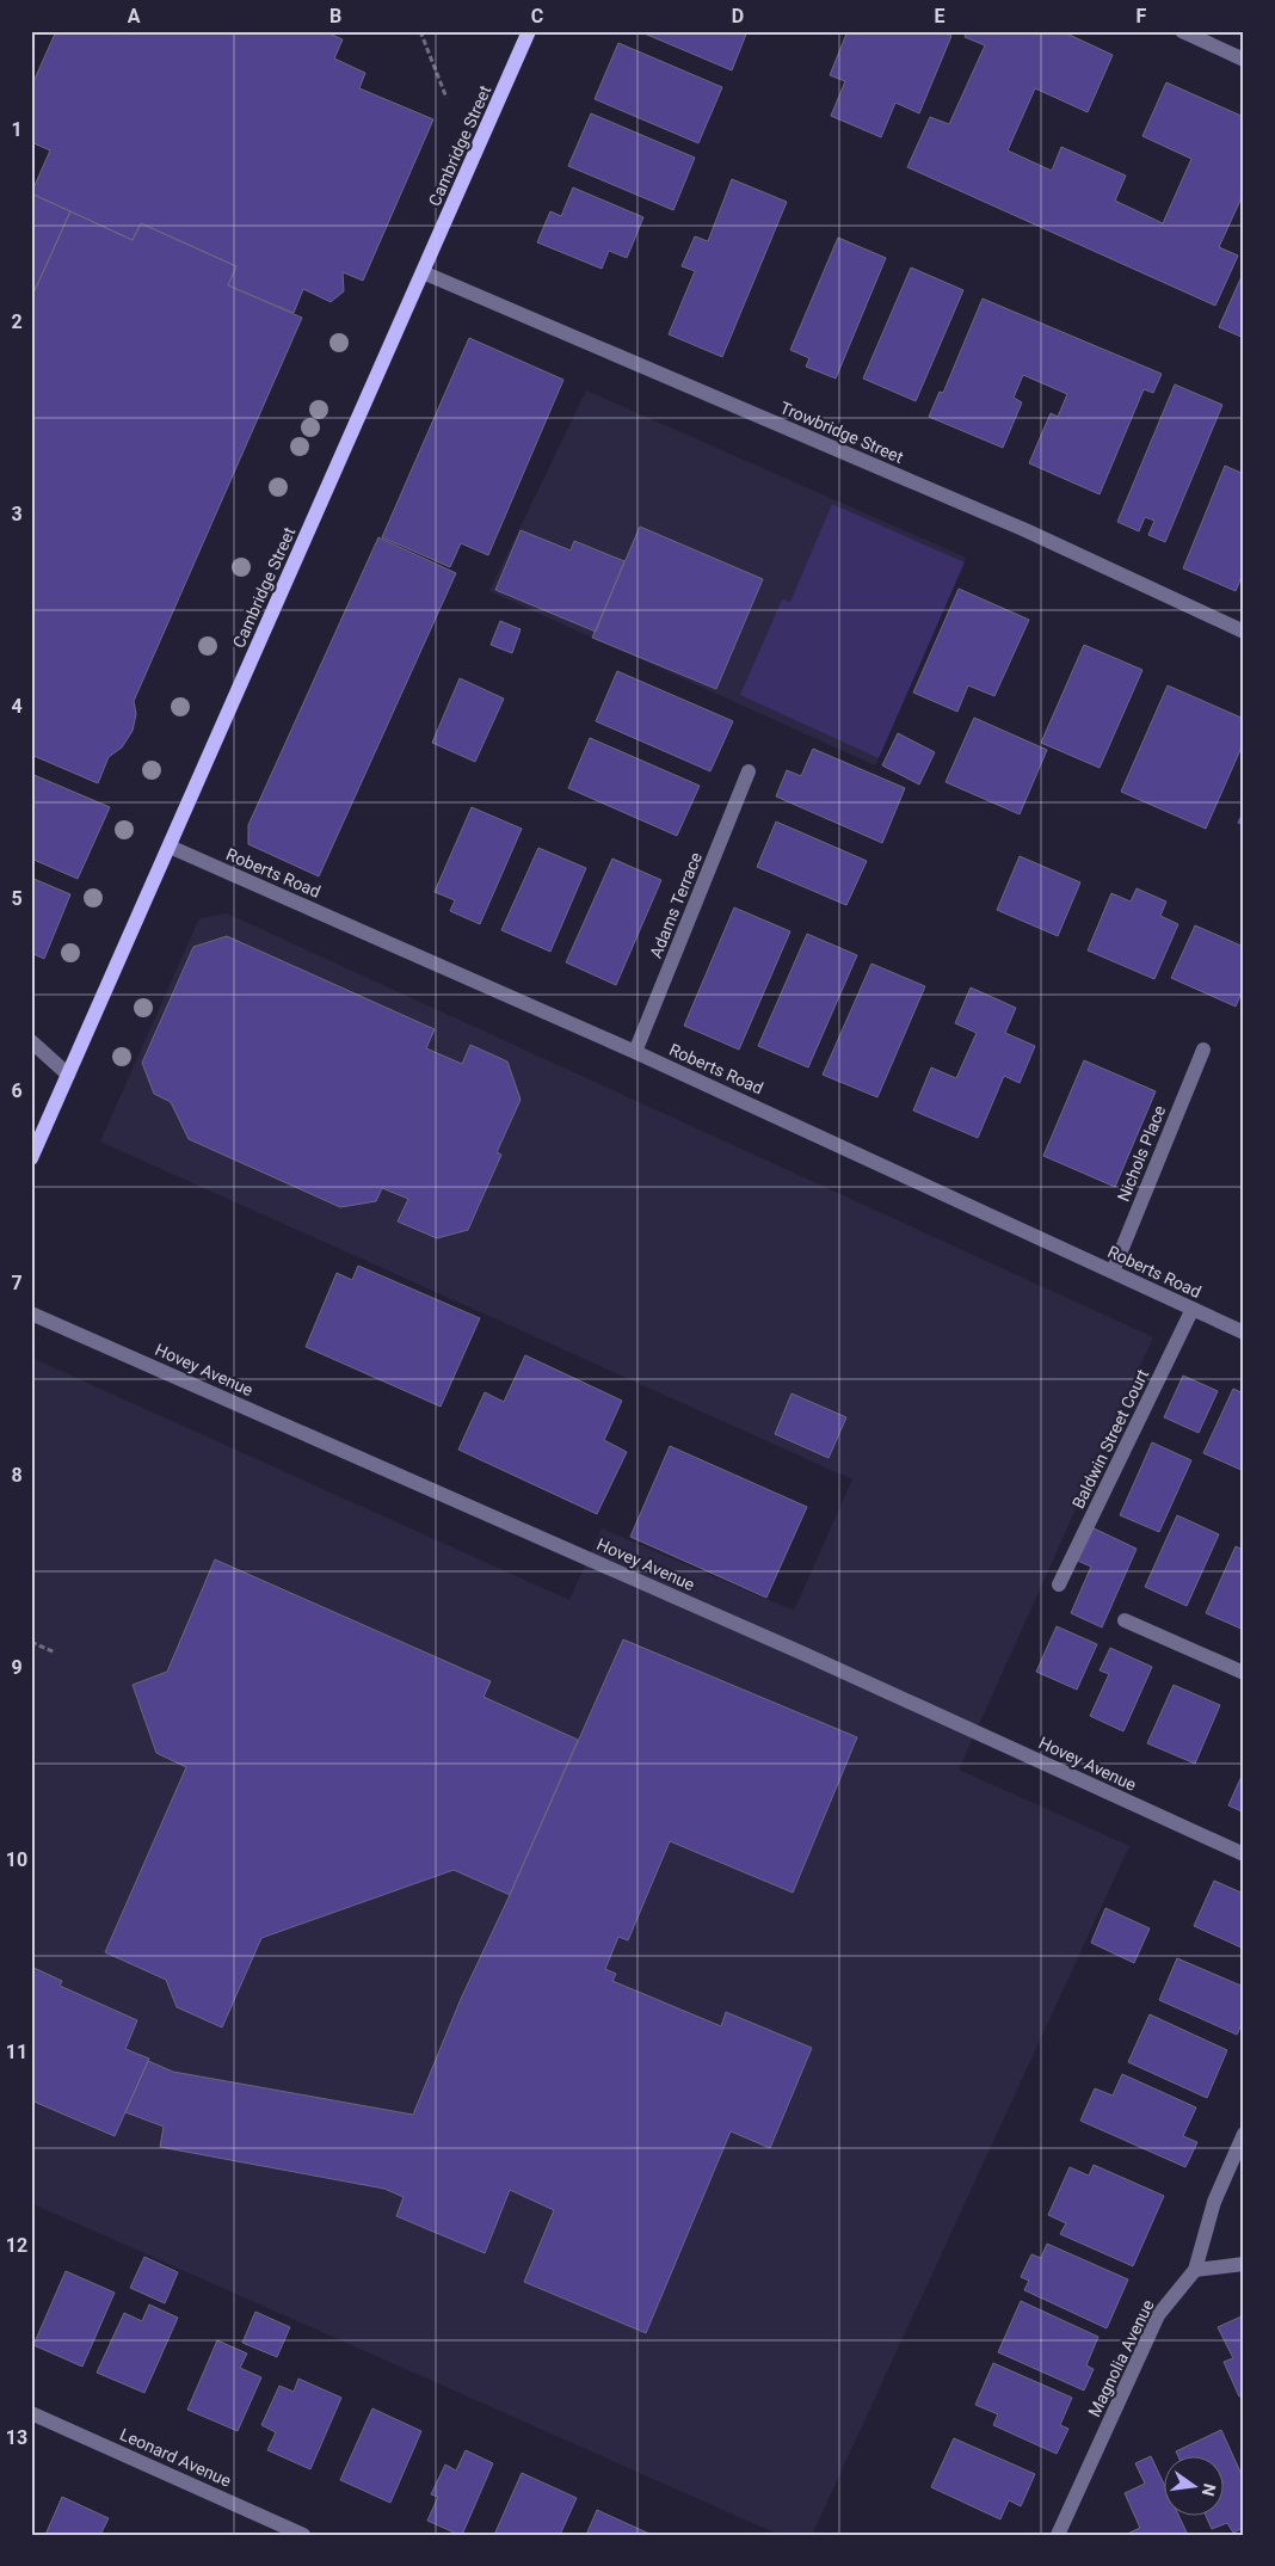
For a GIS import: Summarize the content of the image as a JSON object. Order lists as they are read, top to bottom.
{
  "streets": {
    "main road": ["Cambridge Street"],
    "street": [
      "Trowbridge Street",
      "Roberts Road",
      "Adams Terrace",
      "Nichols Place",
      "Hovey Avenue",
      "Baldwin Street Court",
      "Magnolia Avenue",
      "Leonard Avenue"
    ]
  },
  "crossings": [
    ["Cambridge Street", "Trowbridge Street"],
    ["Cambridge Street", "Roberts Road"],
    ["Roberts Road", "Adams Terrace"],
    ["Roberts Road", "Nichols Place"],
    ["Roberts Road", "Baldwin Street Court"]
  ],
  "north": "right",
  "grid": {
    "columns": [
      "A",
      "B",
      "C",
      "D",
      "E",
      "F"
    ],
    "rows": [
      "1",
      "2",
      "3",
      "4",
      "5",
      "6",
      "7",
      "8",
      "9",
      "10",
      "11",
      "12",
      "13"
    ]
  }
}
